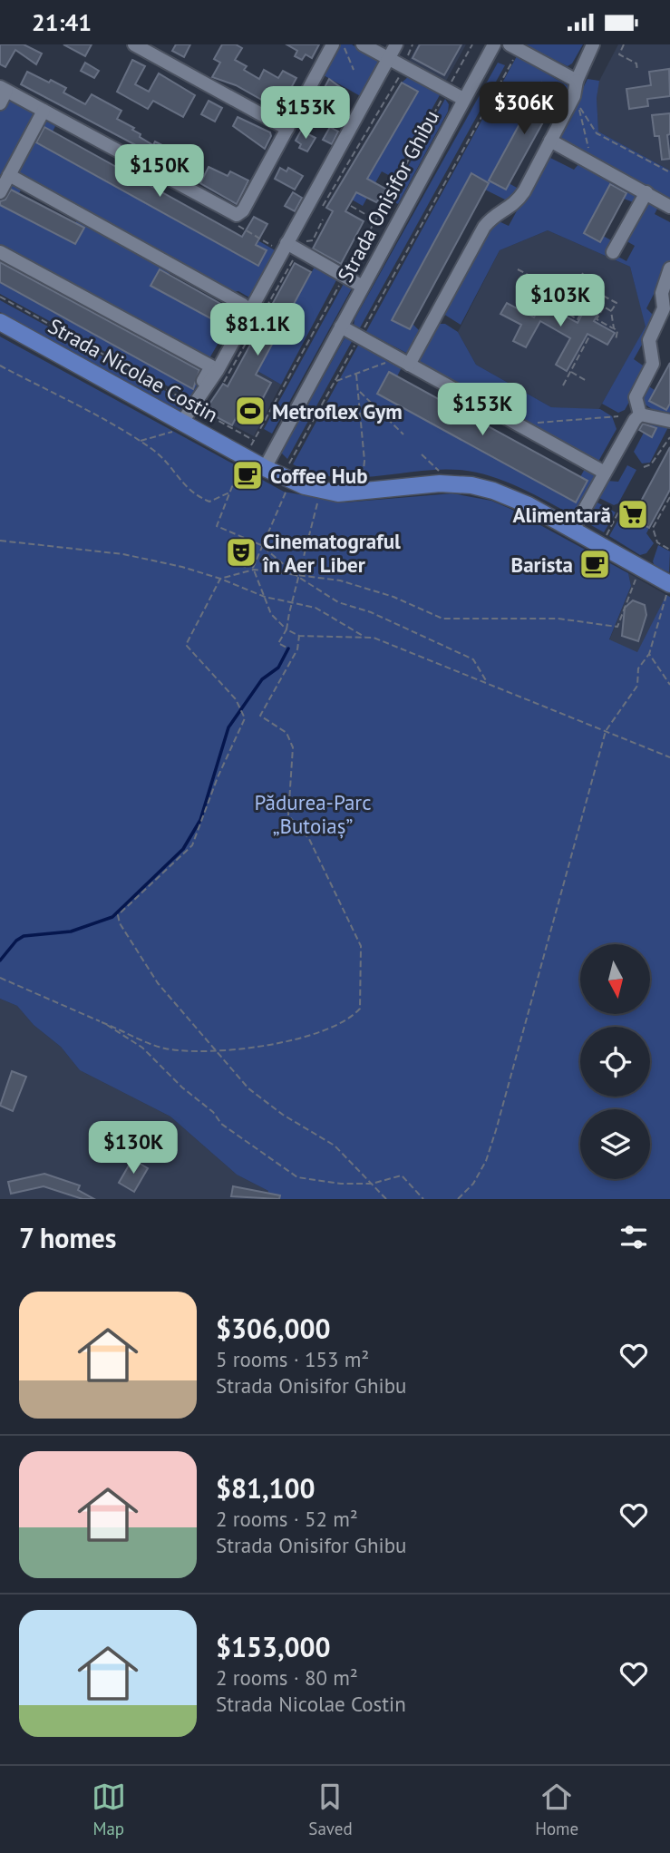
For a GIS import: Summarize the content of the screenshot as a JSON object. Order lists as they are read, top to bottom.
{
  "streets": {
    "main road": ["Strada Nicolae Costin"],
    "street": ["Strada Onisifor Ghibu"]
  },
  "crossings": [
    ["Strada Onisifor Ghibu", "Strada Nicolae Costin"]
  ],
  "parks": ["Pădurea-Parc „Butoiaș”"],
  "places": {
    "sports": ["Metroflex Gym"],
    "cafe": ["Coffee Hub", "Barista"],
    "supermarket": ["Alimentară"],
    "theatre": ["Cinematograful în Aer Liber"]
  },
  "north": "bottom",
  "page": {
    "status": "21:41",
    "price": [
      "$306K",
      "$153K",
      "$150K",
      "$103K",
      "$81.1K",
      "$153K",
      "$130K"
    ],
    "heading": "7 homes",
    "list": [
      {
        "name": "$306,000",
        "note": "5 rooms · 153 m² · Strada Onisifor Ghibu"
      },
      {
        "name": "$81,100",
        "note": "2 rooms · 52 m² · Strada Onisifor Ghibu"
      },
      {
        "name": "$153,000",
        "note": "2 rooms · 80 m² · Strada Nicolae Costin"
      }
    ],
    "tabs": ["Map", "Saved", "Home"]
  }
}
